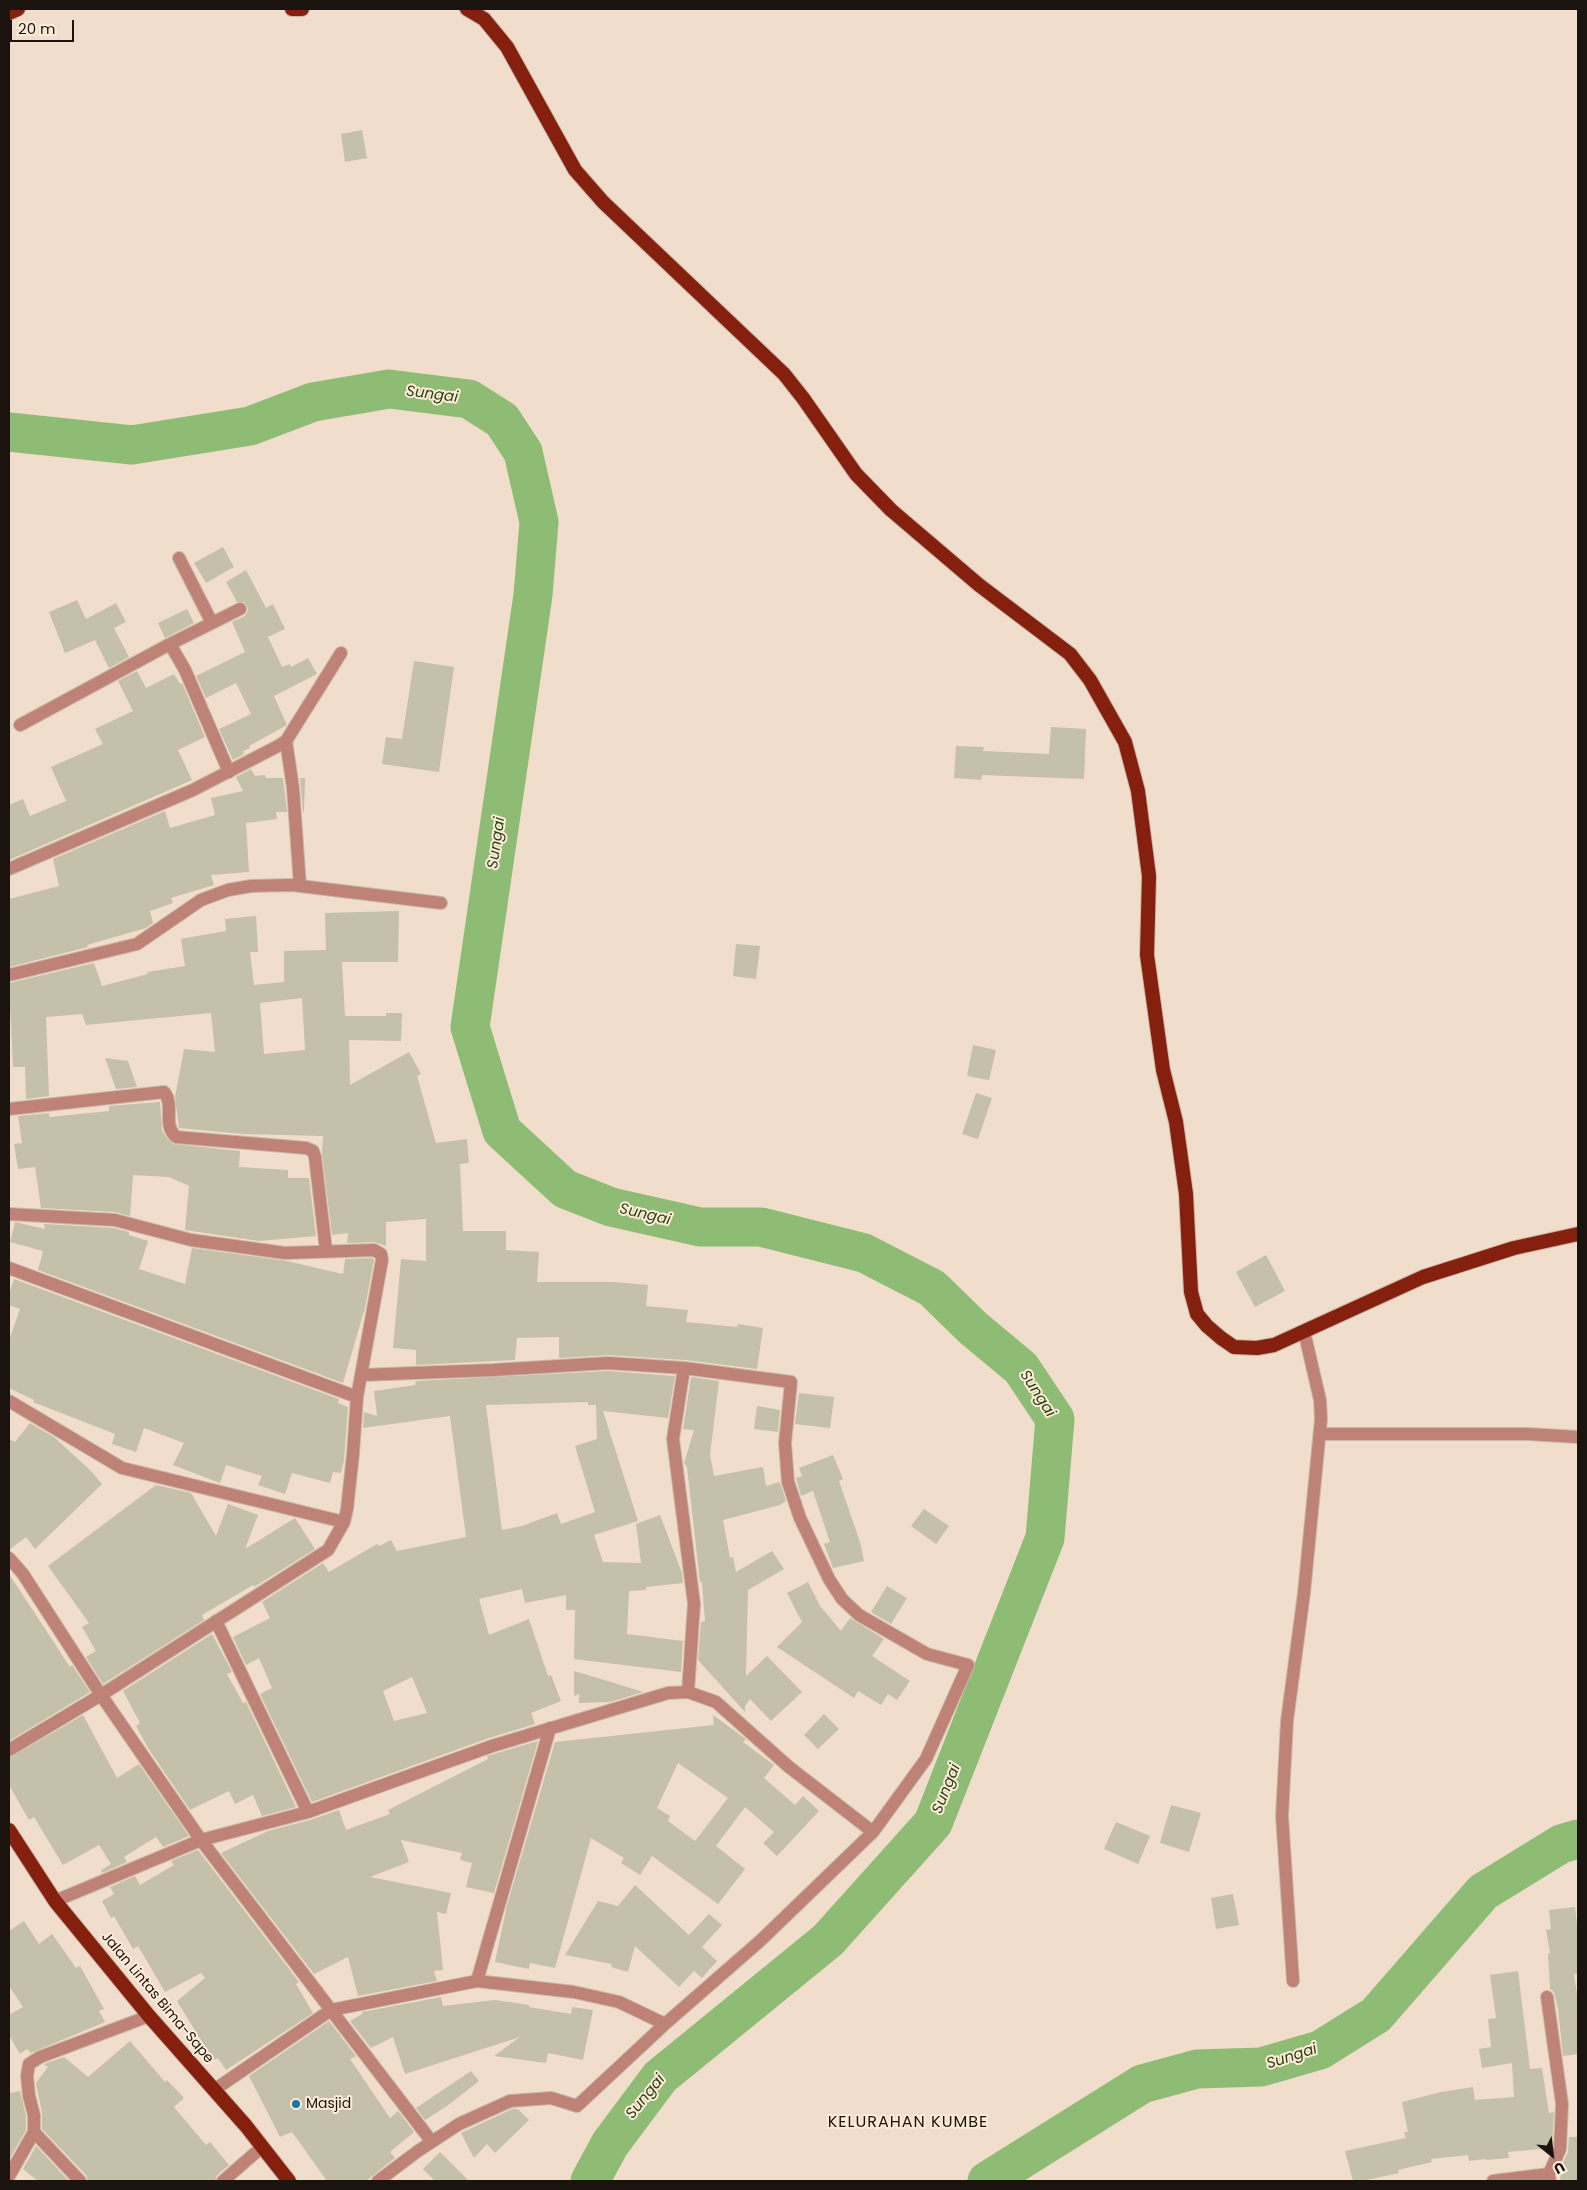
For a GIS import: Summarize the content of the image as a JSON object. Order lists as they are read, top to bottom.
{
  "streets": {
    "highway": ["Jalan Lintas Bima-Sape"]
  },
  "districts": ["KELURAHAN KUMBE"],
  "water": ["Sungai"],
  "places": ["Masjid"],
  "scale_bar": "20 m",
  "north": "bottom right"
}
